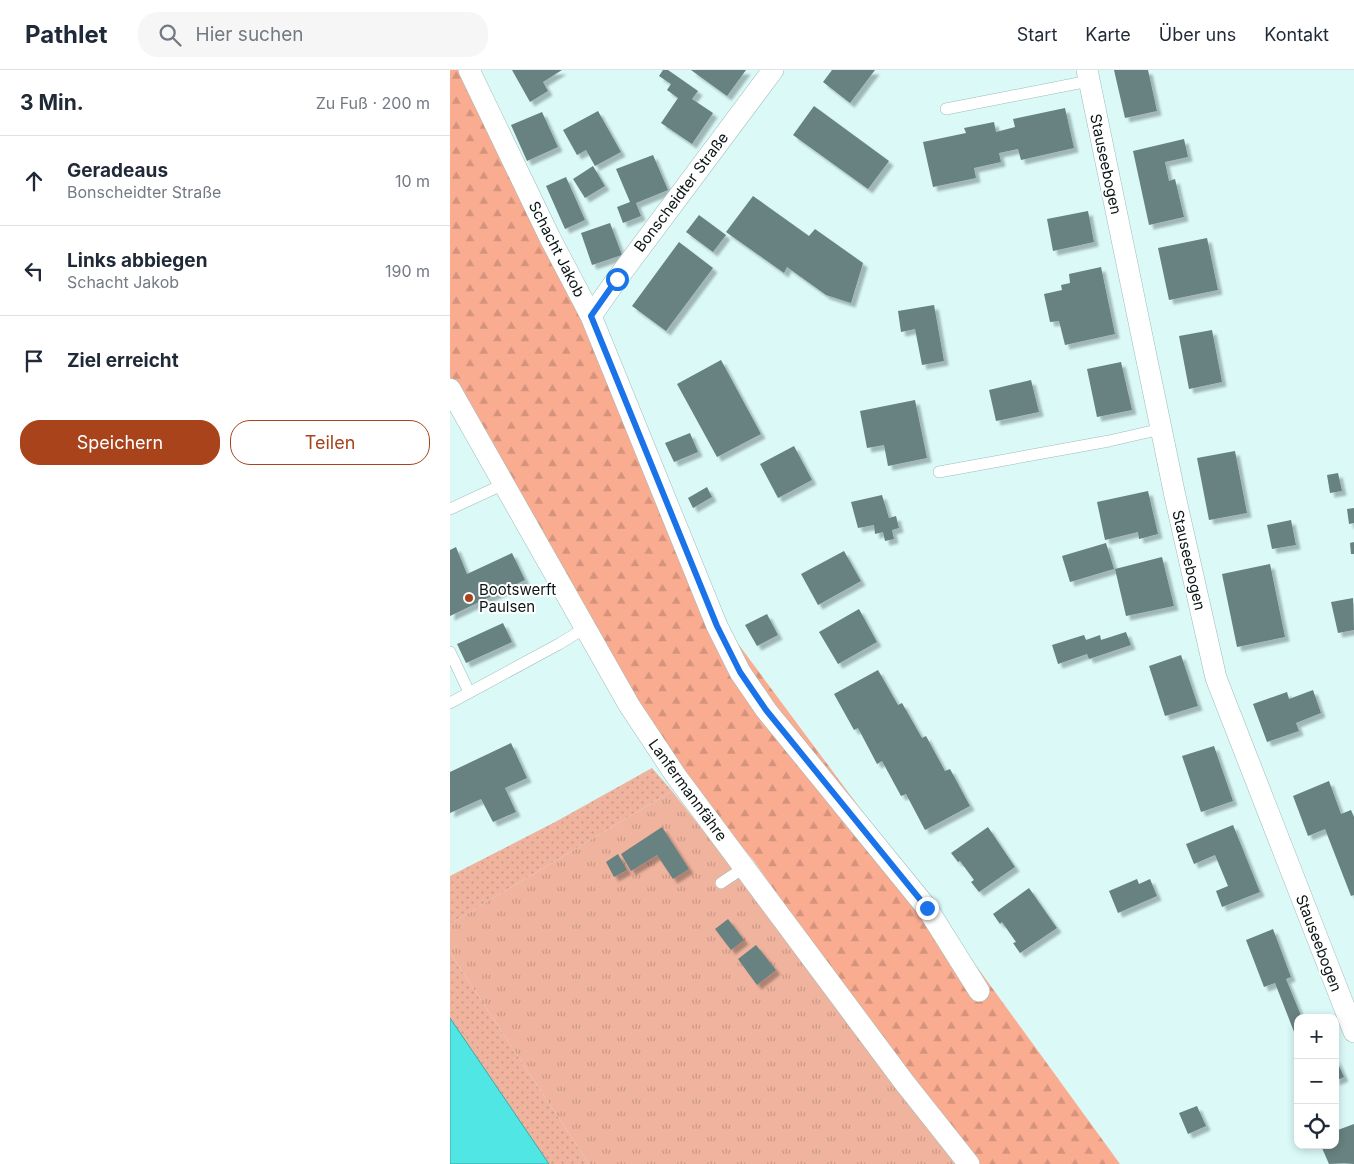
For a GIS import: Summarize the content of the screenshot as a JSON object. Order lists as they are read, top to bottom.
{
  "streets": {
    "street": [
      "Stauseebogen",
      "Bonscheidter Straße",
      "Schacht Jakob",
      "Lanfermannfähre"
    ]
  },
  "crossings": [
    ["Bonscheidter Straße", "Schacht Jakob"]
  ],
  "places": ["Bootswerft Paulsen"],
  "page": {
    "header": "Pathlet",
    "search": "Hier suchen",
    "nav": [
      "Start",
      "Karte",
      "Über uns",
      "Kontakt"
    ],
    "heading": ["3 Min.", "Zu Fuß · 200 m"],
    "list": [
      ["Geradeaus", "Bonscheidter Straße", "10 m"],
      ["Links abbiegen", "Schacht Jakob", "190 m"],
      "Ziel erreicht"
    ],
    "buttons": ["Speichern", "Teilen"],
    "map_buttons": ["+", "−"]
  }
}
